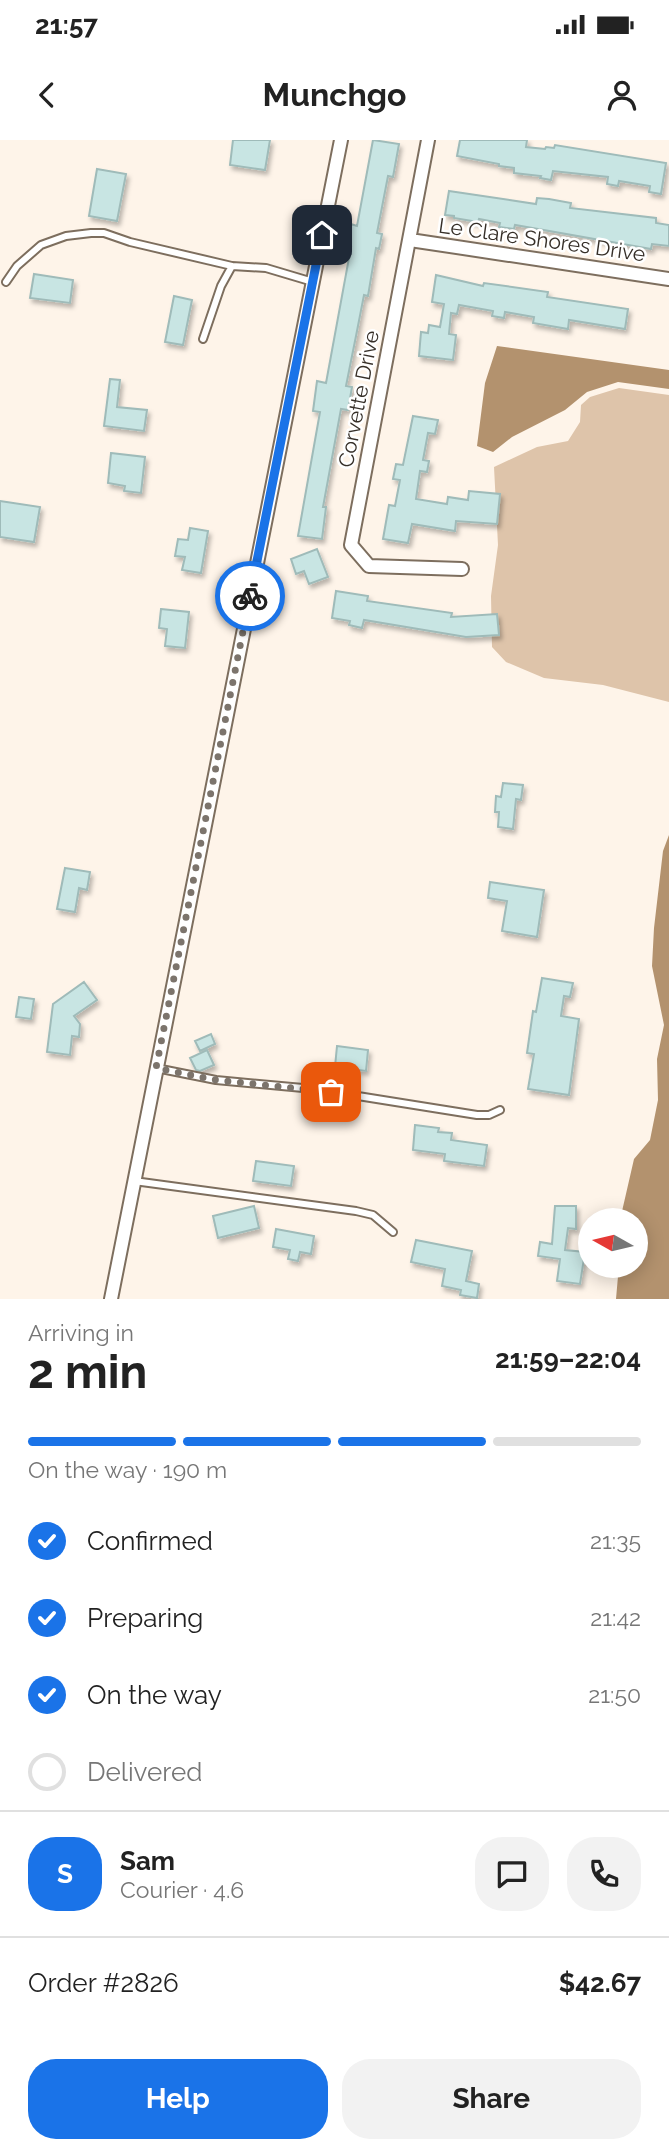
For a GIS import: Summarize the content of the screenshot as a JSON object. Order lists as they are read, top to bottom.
{
  "streets": {
    "street": ["Le Clare Shores Drive", "Corvette Drive"]
  },
  "crossings": [
    ["Le Clare Shores Drive", "Corvette Drive"]
  ],
  "north": "left",
  "page": {
    "status": "21:57",
    "header": "Munchgo",
    "heading": ["2 min", "Arriving in", "21:59–22:04"],
    "panel": [
      "Sam",
      "Courier · 4.6",
      "Order #2826",
      "$42.67"
    ],
    "bar": "On the way · 190 m",
    "list": [
      ["Confirmed", "21:35"],
      ["Preparing", "21:42"],
      ["On the way", "21:50"],
      "Delivered"
    ],
    "round": "S",
    "buttons": ["Help", "Share"]
  }
}
